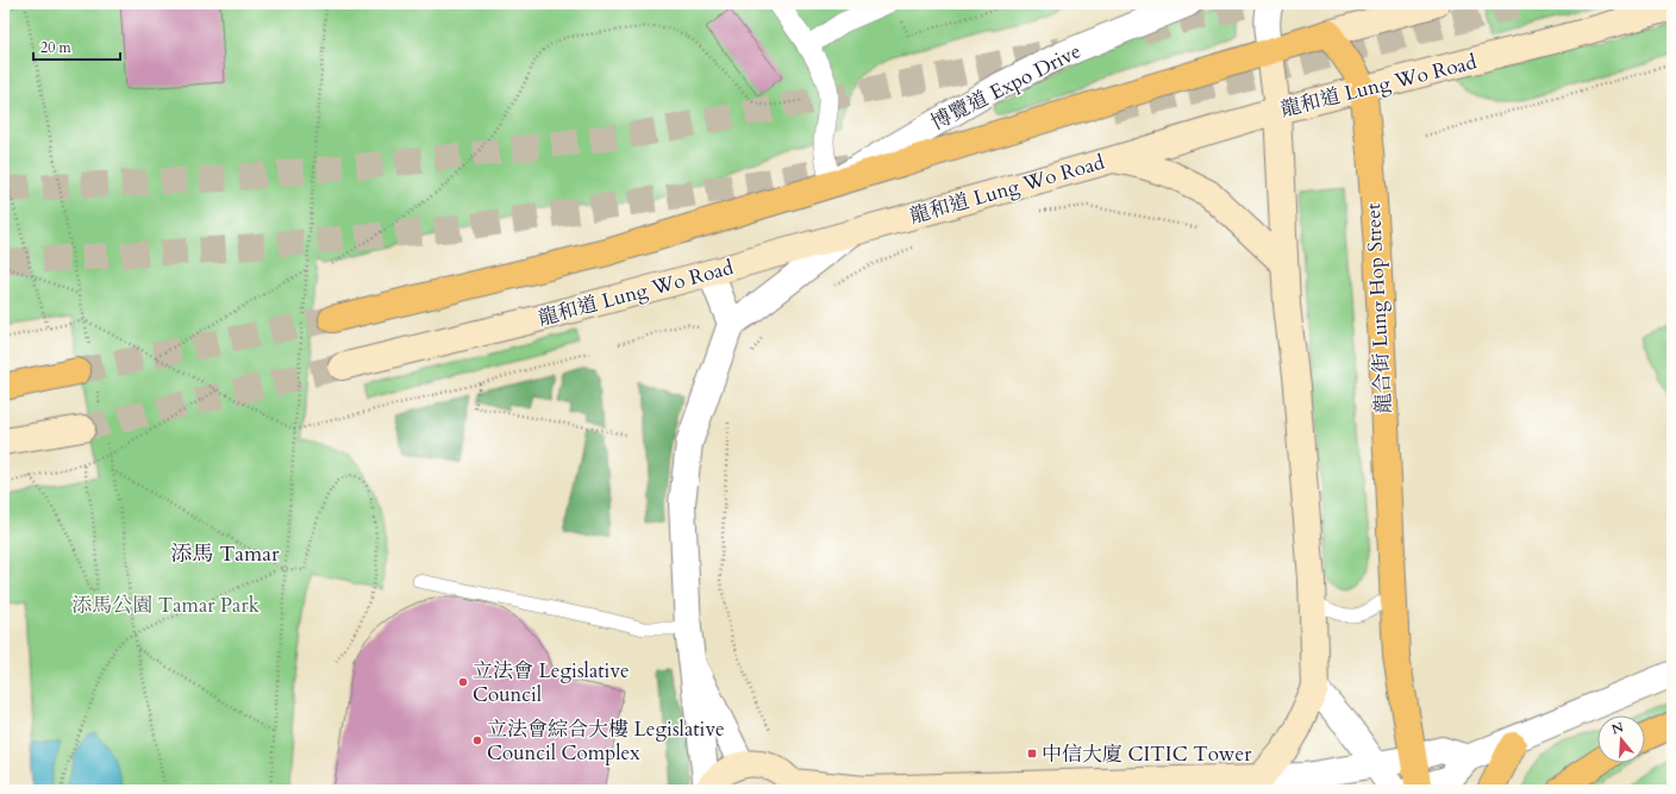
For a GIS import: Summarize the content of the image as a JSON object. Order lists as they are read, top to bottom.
{
  "streets": {
    "main road": ["龍和道 Lung Wo Road", "龍合街 Lung Hop Street"],
    "street": ["博覽道 Expo Drive"]
  },
  "crossings": [
    ["龍和道 Lung Wo Road", "龍合街 Lung Hop Street"]
  ],
  "districts": ["添馬 Tamar"],
  "parks": ["添馬公園 Tamar Park"],
  "places": {
    "other": ["立法會 Legislative Council", "立法會綜合大樓 Legislative Council Complex"],
    "transit": ["中信大廈 CITIC Tower"]
  },
  "scale_bar": "20 m",
  "north": "top"
}
